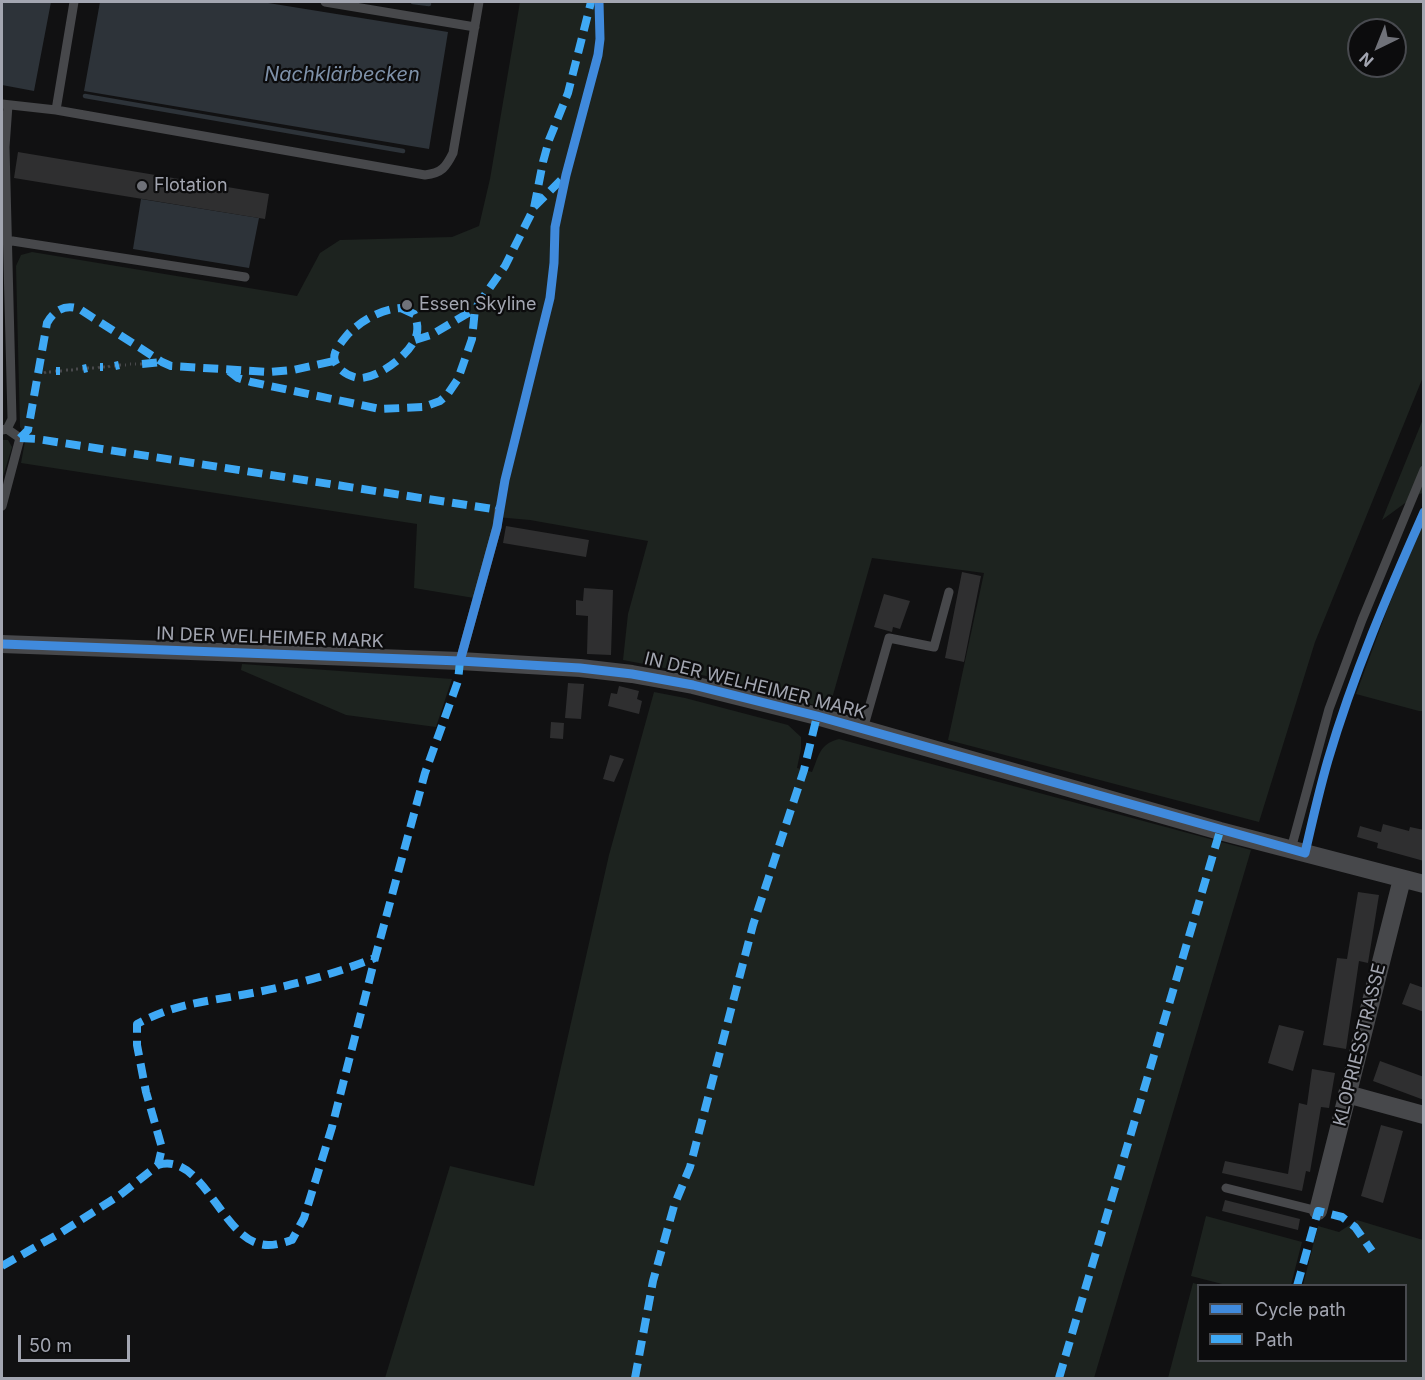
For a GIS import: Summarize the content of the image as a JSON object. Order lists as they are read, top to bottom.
{
  "streets": {
    "street": ["IN DER WELHEIMER MARK", "KLOPRIESSTRASSE"]
  },
  "crossings": [
    ["IN DER WELHEIMER MARK", "KLOPRIESSTRASSE"]
  ],
  "water": ["Nachklärbecken"],
  "places": ["Flotation", "Essen Skyline"],
  "legend": ["Cycle path", "Path"],
  "scale_bar": "50 m",
  "north": "bottom left"
}
